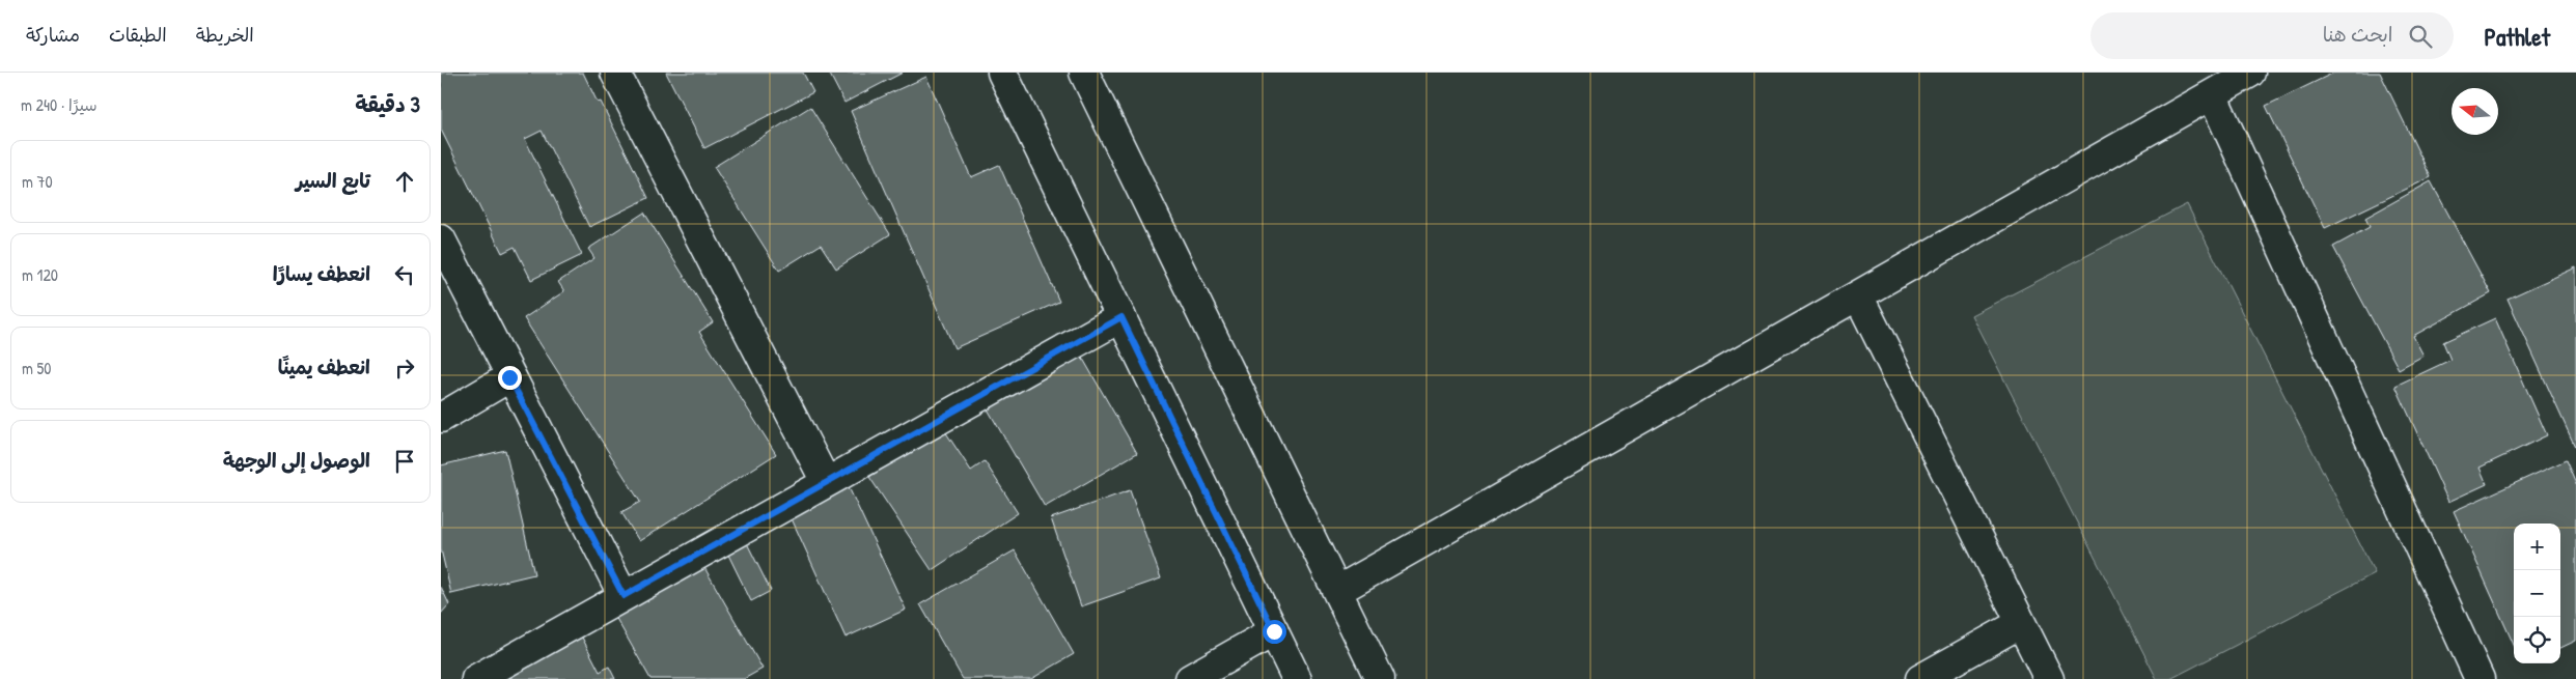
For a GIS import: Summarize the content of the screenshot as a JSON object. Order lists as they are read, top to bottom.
{
  "north": "left",
  "page": {
    "header": "Pathlet",
    "search": "ابحث هنا",
    "nav": ["الخريطة", "الطبقات", "مشاركة"],
    "heading": ["3 دقيقة", "سيرًا · 240 m"],
    "list": [
      ["تابع السير", "70 m"],
      ["انعطف يسارًا", "120 m"],
      ["انعطف يمينًا", "50 m"],
      "الوصول إلى الوجهة"
    ],
    "map_buttons": ["+", "−"]
  }
}
